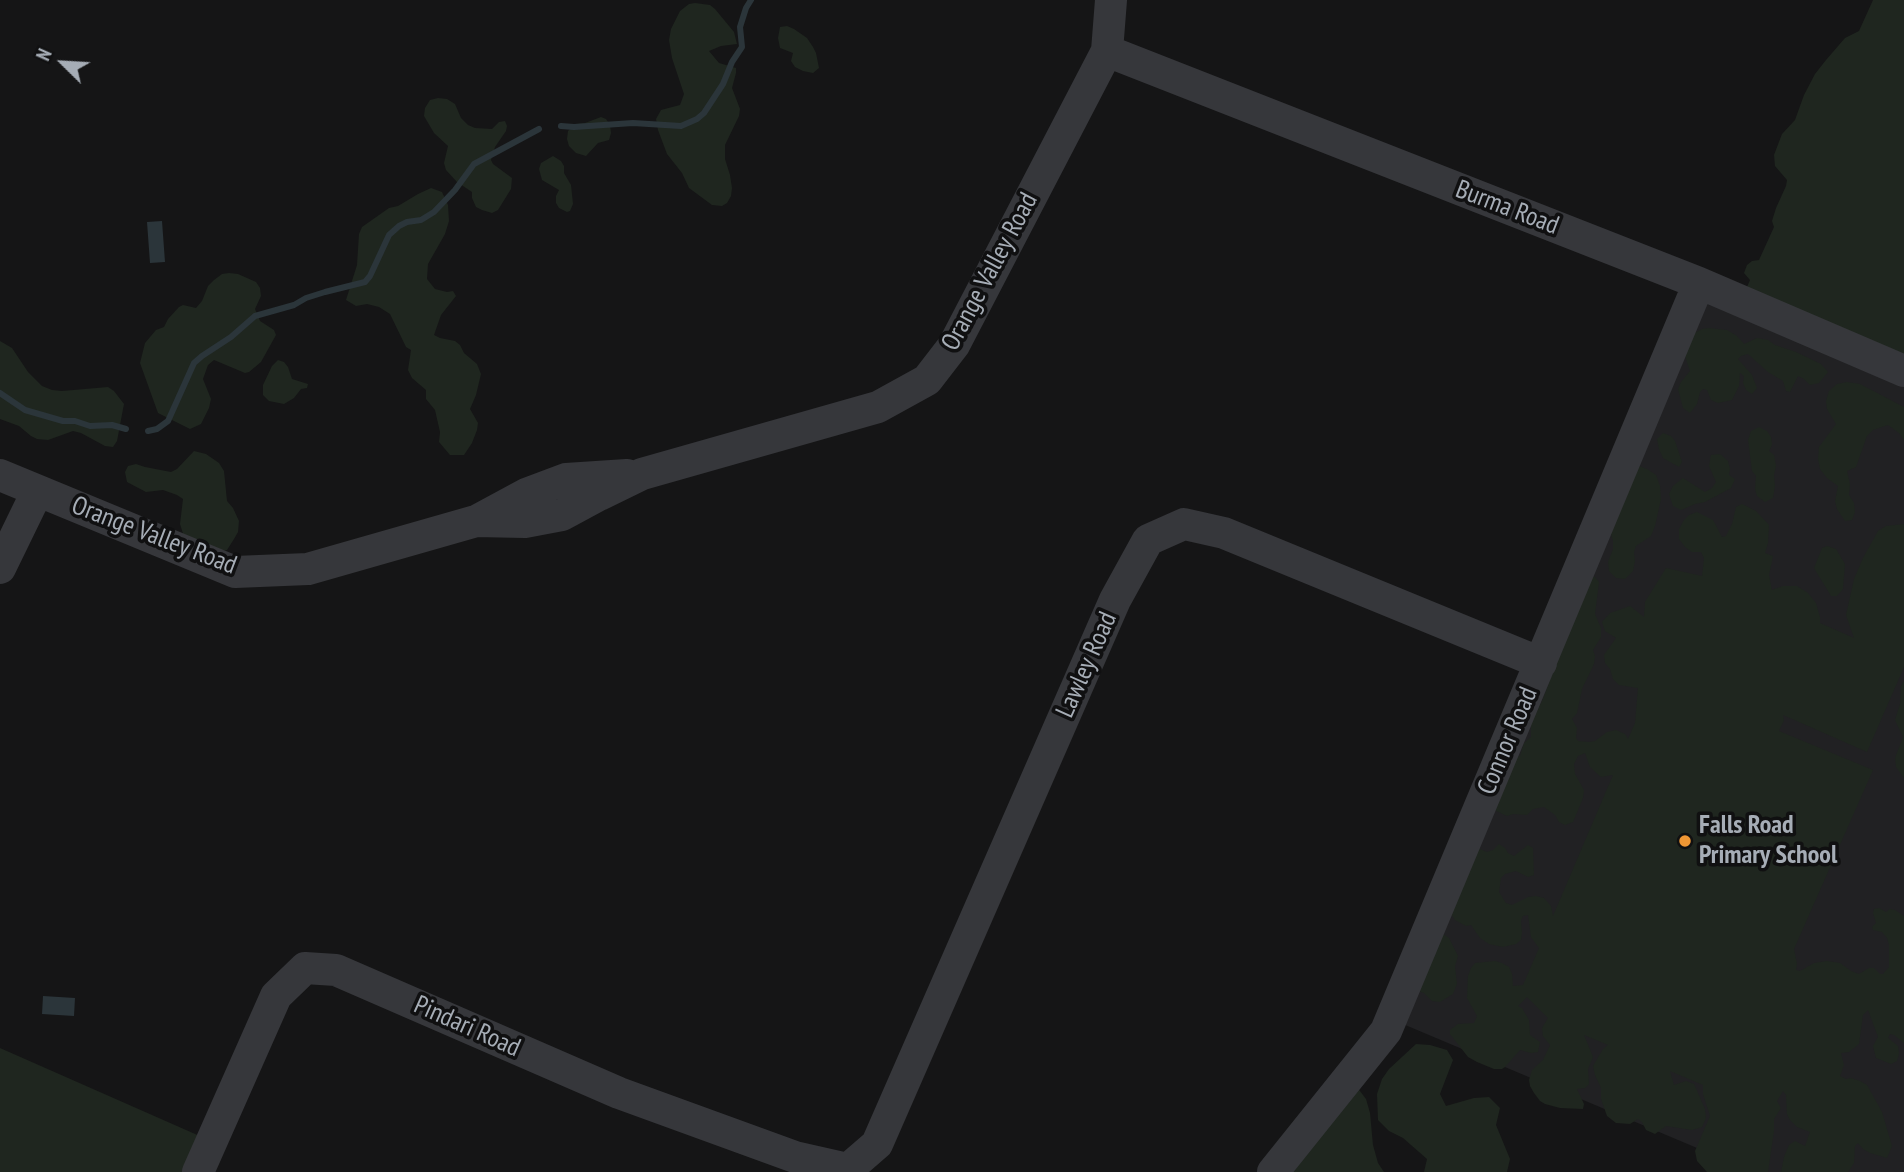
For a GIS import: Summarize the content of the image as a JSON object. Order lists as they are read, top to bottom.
{
  "streets": {
    "street": [
      "Burma Road",
      "Orange Valley Road",
      "Lawley Road",
      "Connor Road",
      "Pindari Road"
    ]
  },
  "crossings": [
    ["Burma Road", "Orange Valley Road"],
    ["Burma Road", "Connor Road"],
    ["Lawley Road", "Connor Road"],
    ["Lawley Road", "Pindari Road"]
  ],
  "places": ["Falls Road Primary School"],
  "north": "top left"
}
